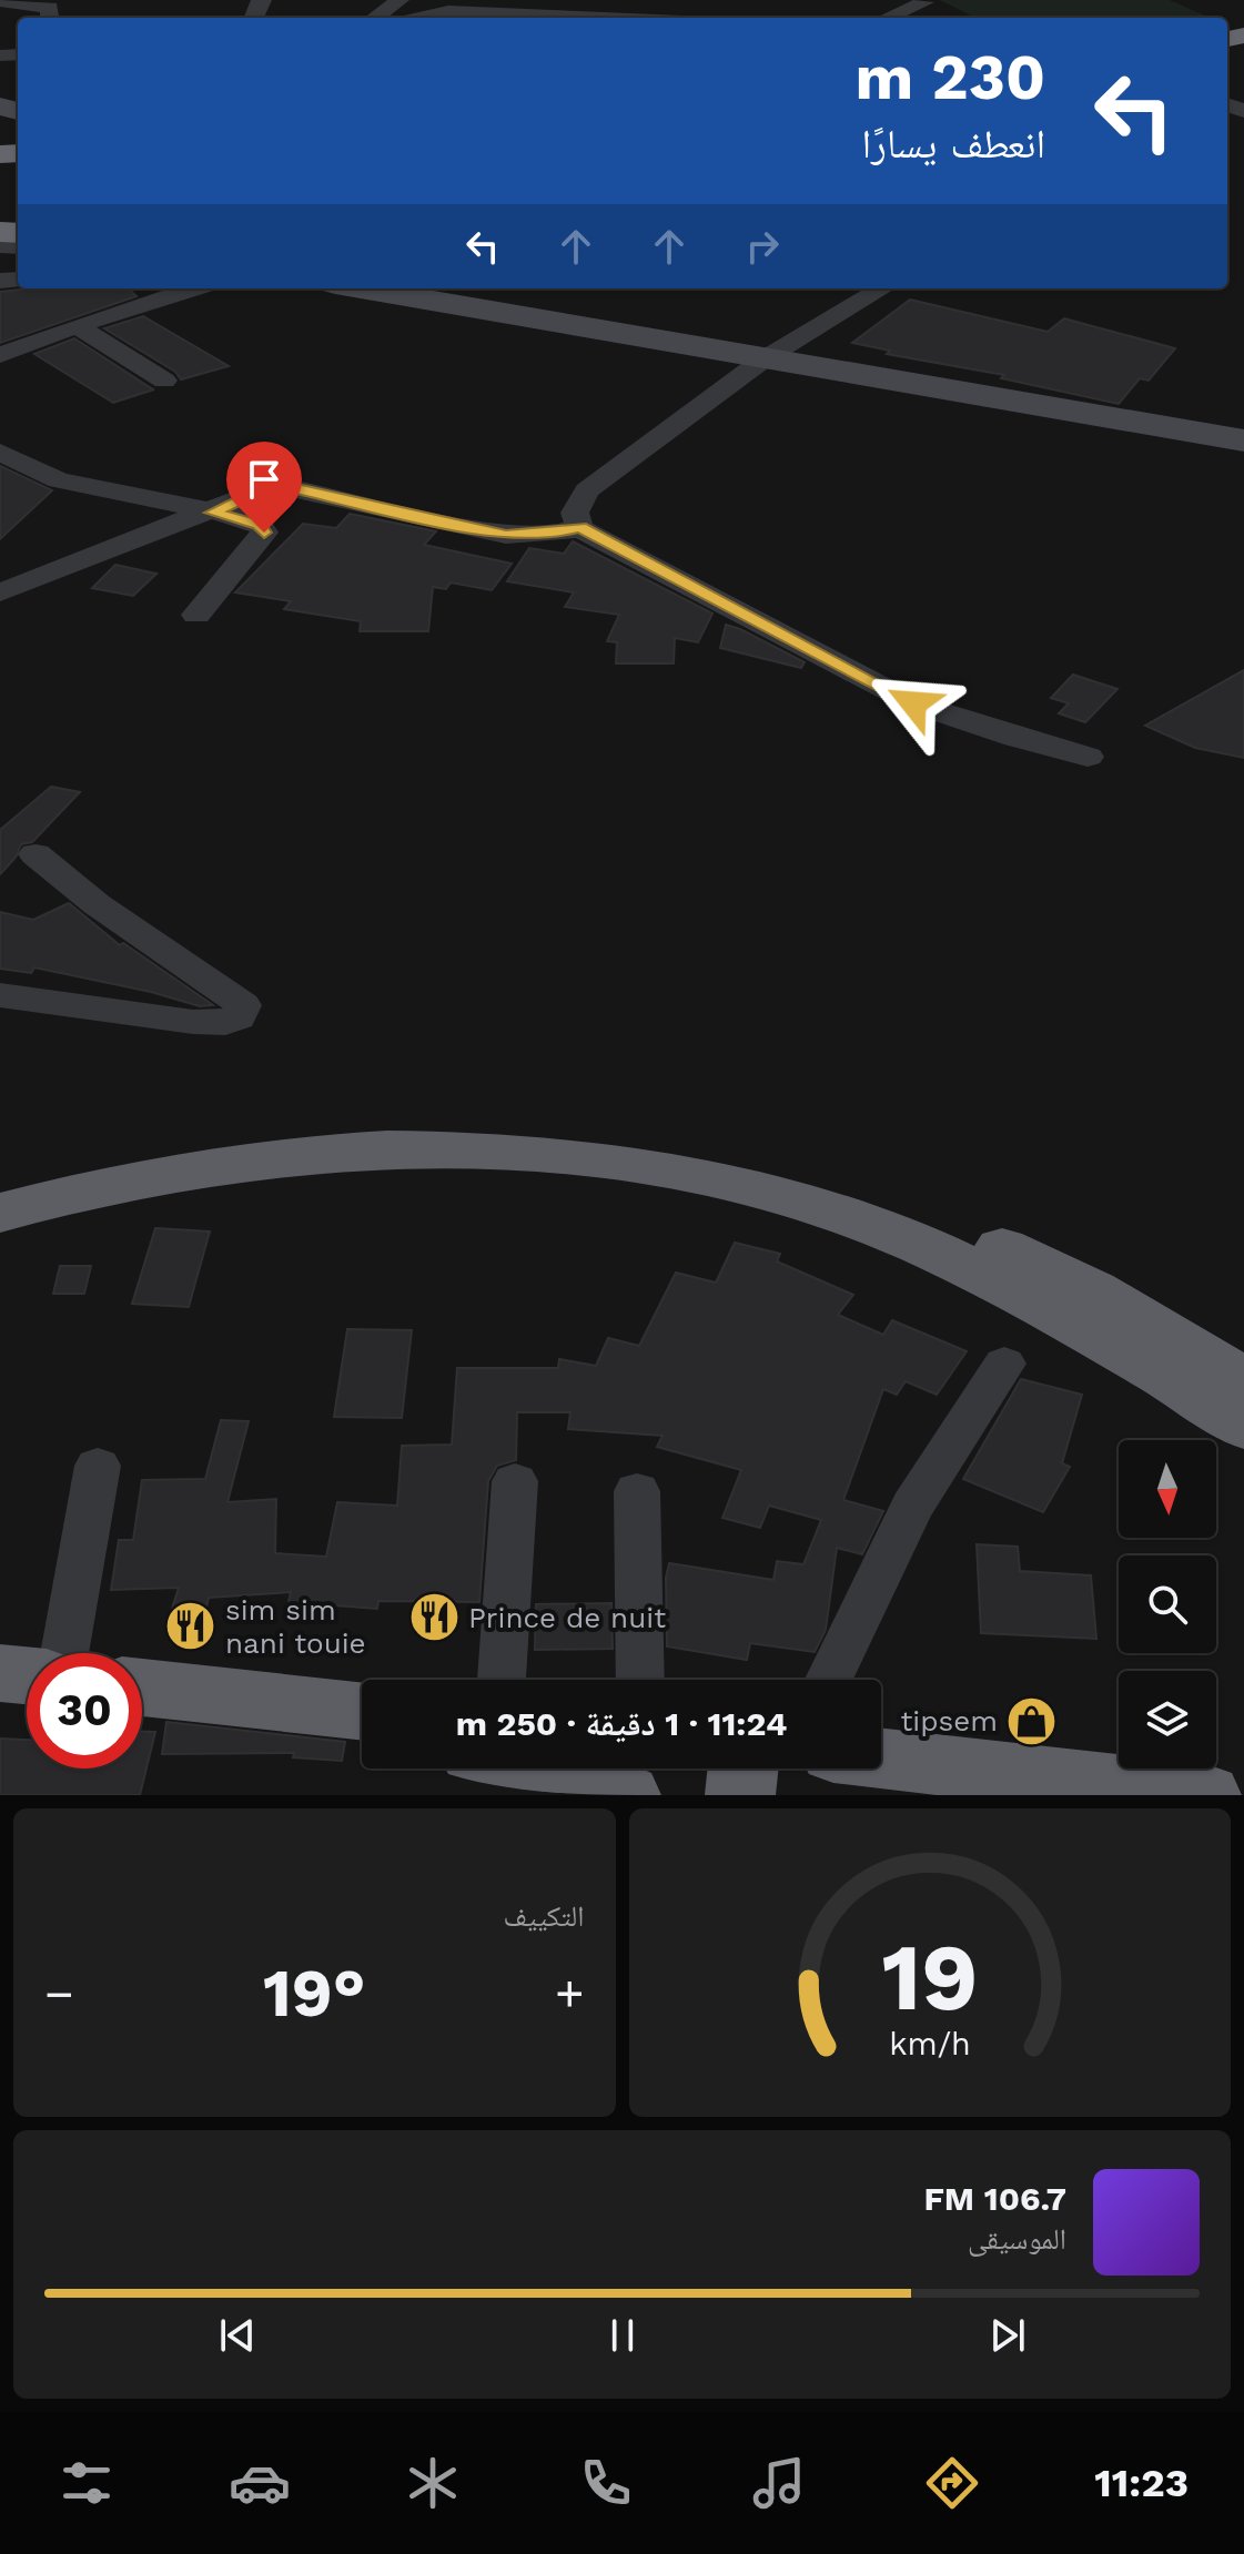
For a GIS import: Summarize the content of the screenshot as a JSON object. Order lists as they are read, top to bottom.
{
  "places": {
    "restaurant": ["Prince de nuit", "sim sim nani touie"],
    "shop": ["tipsem"]
  },
  "north": "bottom",
  "page": {
    "turn": ["230 m", "انعطف يسارًا"],
    "limit": "30",
    "trip": "11:24 · 1 دقيقة · 250 m",
    "tile": "التكييف",
    "heat": ["−", "19°", "+"],
    "song": ["106.7 FM", "الموسيقى"],
    "tabs": "11:23",
    "gauge": ["19", "km/h"]
  }
}
